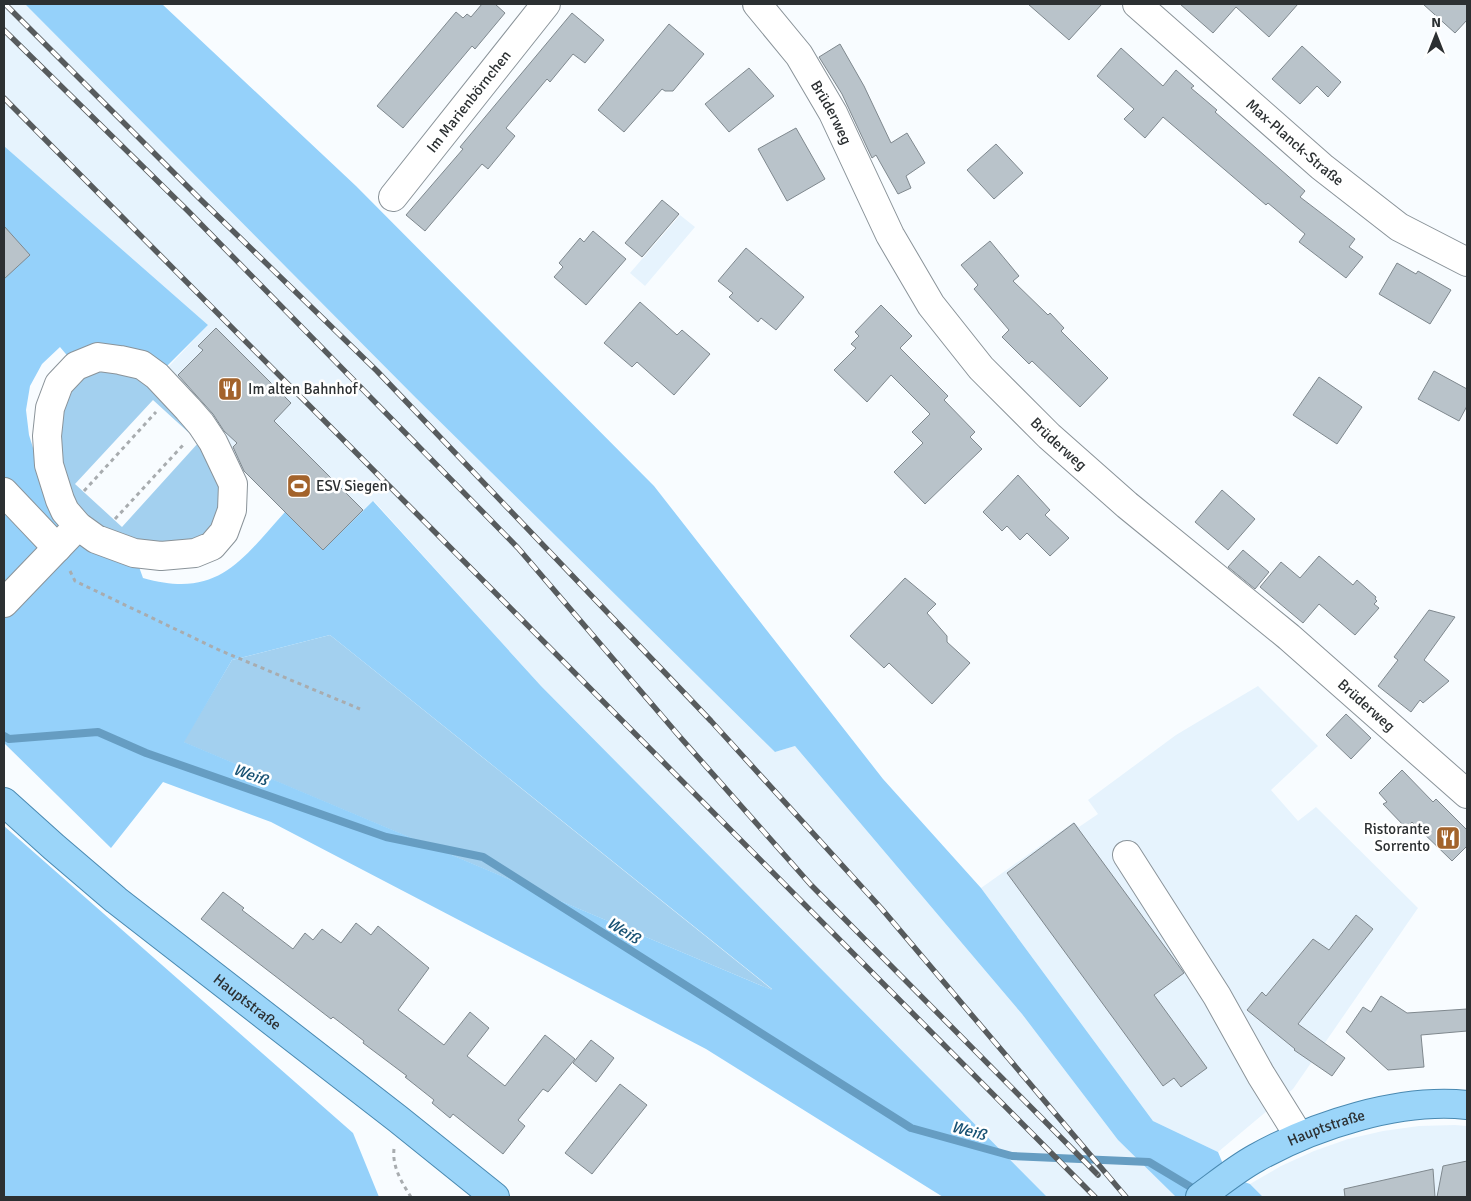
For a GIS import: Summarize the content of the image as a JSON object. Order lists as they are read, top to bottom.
{
  "streets": {
    "main road": ["Hauptstraße"],
    "street": ["Im Marienbörnchen", "Brüderweg", "Max-Planck-Straße"]
  },
  "water": ["Weiß"],
  "places": {
    "restaurant": ["Im alten Bahnhof", "Ristorante Sorrento"],
    "sports": ["ESV Siegen"]
  },
  "north": "top"
}
